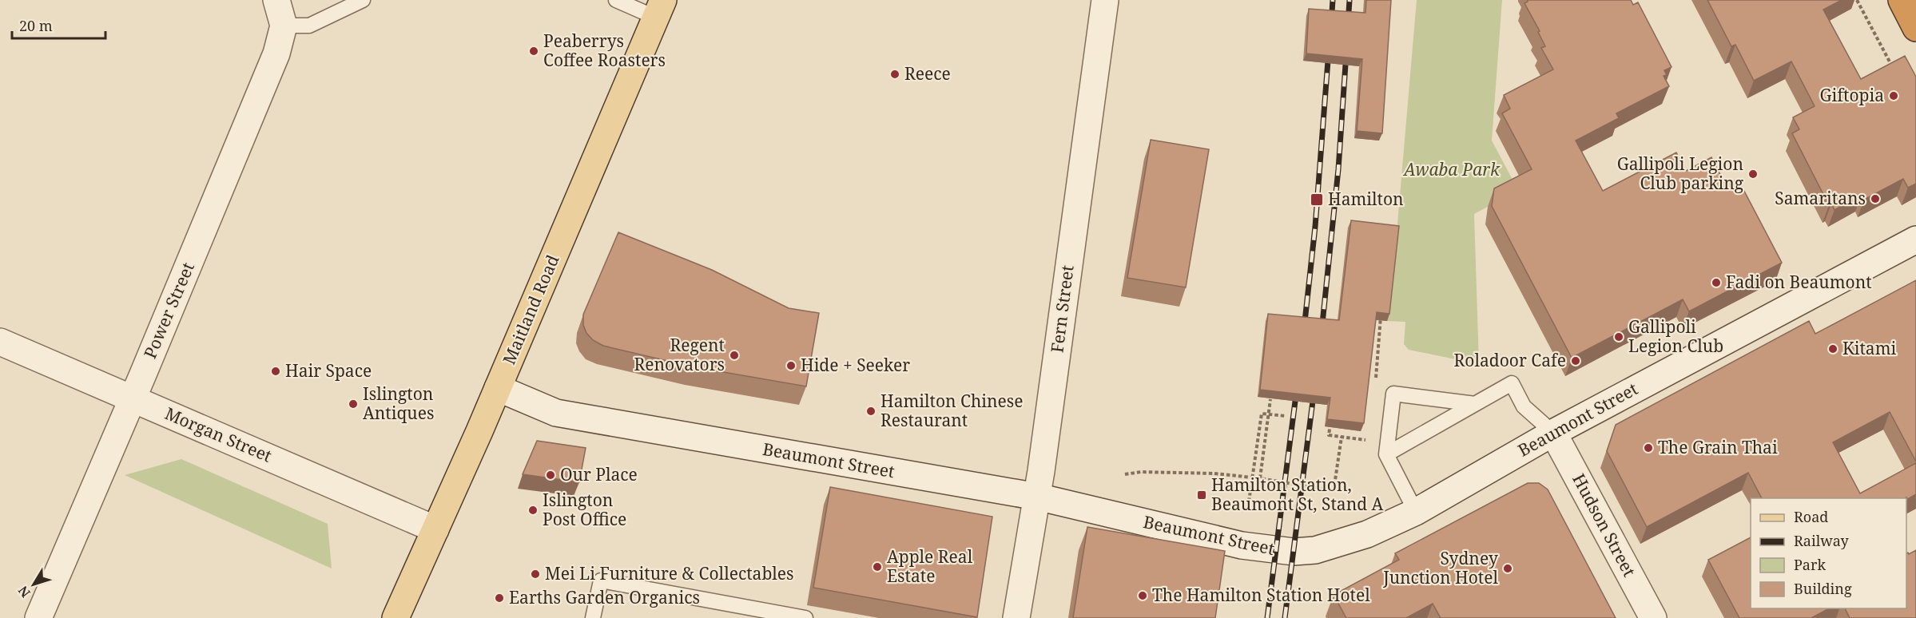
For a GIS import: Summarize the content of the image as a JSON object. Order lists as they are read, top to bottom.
{
  "streets": {
    "main road": ["Maitland Road"],
    "street": [
      "Fern Street",
      "Power Street",
      "Beaumont Street",
      "Morgan Street",
      "Hudson Street"
    ]
  },
  "crossings": [
    ["Fern Street", "Beaumont Street"],
    ["Maitland Road", "Beaumont Street"],
    ["Maitland Road", "Morgan Street"],
    ["Power Street", "Morgan Street"],
    ["Beaumont Street", "Hudson Street"]
  ],
  "parks": ["Awaba Park"],
  "places": {
    "other": [
      "Peaberrys Coffee Roasters",
      "Reece",
      "Giftopia",
      "Gallipoli Legion Club parking",
      "Samaritans",
      "Fadi on Beaumont",
      "Gallipoli Legion Club",
      "Kitami",
      "Regent Renovators",
      "Roladoor Cafe",
      "Hide + Seeker",
      "Hair Space",
      "Islington Antiques",
      "Hamilton Chinese Restaurant",
      "The Grain Thai",
      "Our Place",
      "Islington Post Office",
      "Apple Real Estate",
      "Sydney Junction Hotel",
      "Mei Li Furniture & Collectables",
      "The Hamilton Station Hotel",
      "Earths Garden Organics"
    ],
    "transit": ["Hamilton", "Hamilton Station, Beaumont St, Stand A"]
  },
  "legend": [
    "Road",
    "Railway",
    "Park",
    "Building"
  ],
  "scale_bar": "20 m",
  "north": "bottom left"
}
